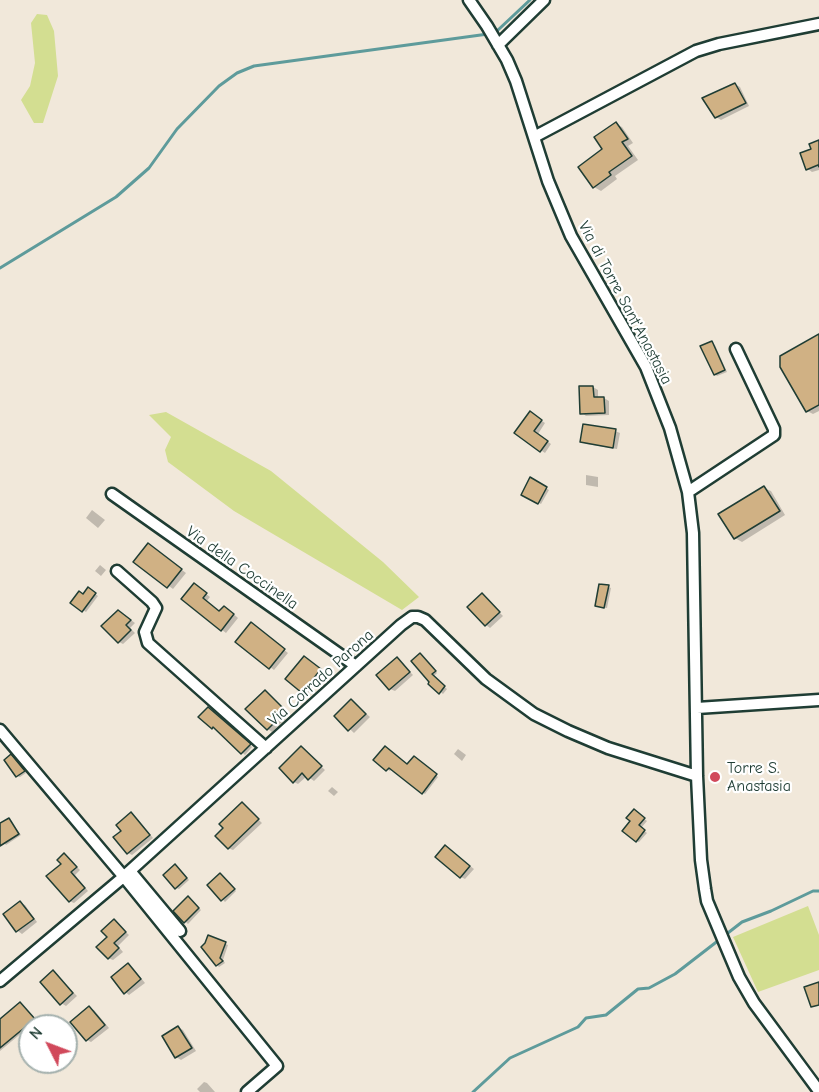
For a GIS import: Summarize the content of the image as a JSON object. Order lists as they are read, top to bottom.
{
  "streets": {
    "street": ["Via di Torre Sant'Anastasia", "Via della Coccinella", "Via Corrado Parona"]
  },
  "crossings": [
    ["Via di Torre Sant'Anastasia", "Via Corrado Parona"],
    ["Via della Coccinella", "Via Corrado Parona"]
  ],
  "places": ["Torre S. Anastasia"],
  "north": "top left"
}
